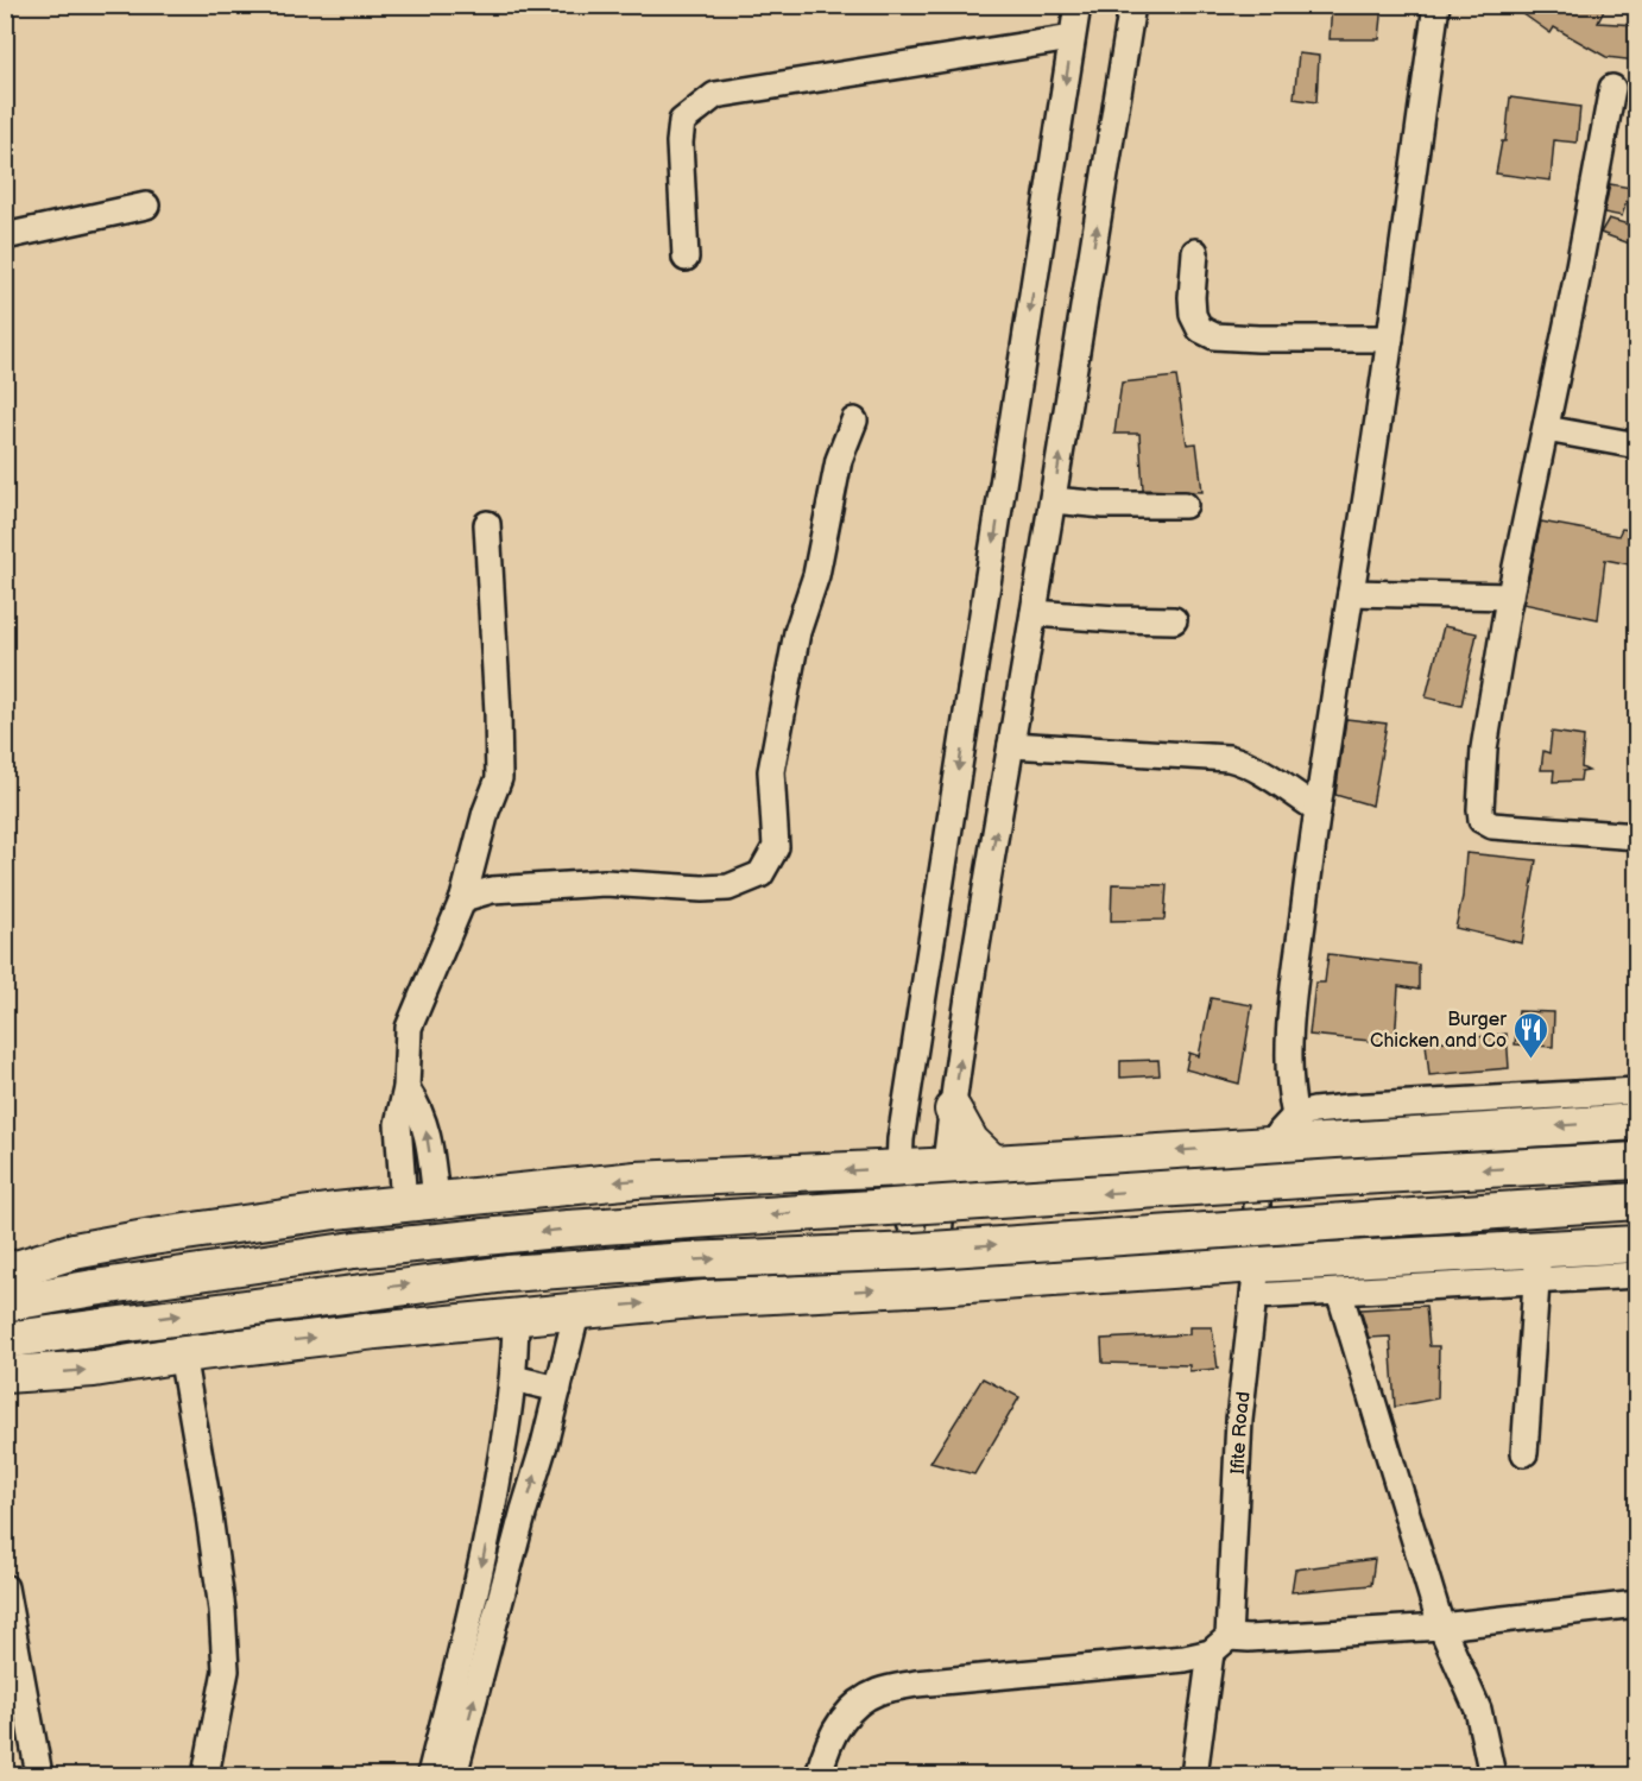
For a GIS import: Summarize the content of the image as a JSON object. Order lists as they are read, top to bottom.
{
  "streets": {
    "street": ["Ifite Road"]
  },
  "places": {
    "restaurant": ["Burger Chicken and Co"]
  }
}
